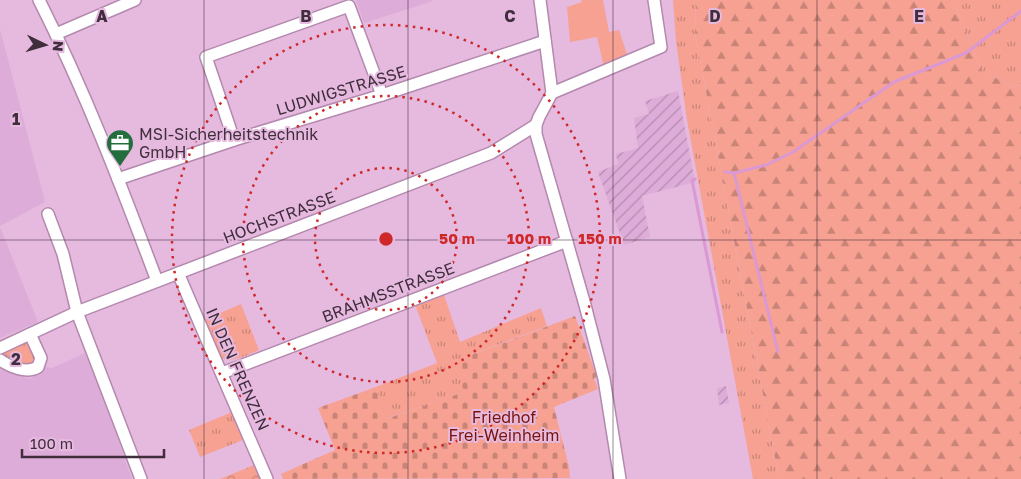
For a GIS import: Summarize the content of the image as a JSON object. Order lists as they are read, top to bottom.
{
  "streets": {
    "street": [
      "LUDWIGSTRASSE",
      "HOCHSTRASSE",
      "BRAHMSSTRASSE",
      "IN DEN FRENZEN"
    ]
  },
  "crossings": [
    ["HOCHSTRASSE", "IN DEN FRENZEN"],
    ["BRAHMSSTRASSE", "IN DEN FRENZEN"]
  ],
  "parks": ["Friedhof Frei-Weinheim"],
  "places": {
    "office": ["MSI-Sicherheitstechnik GmbH"]
  },
  "scale_bar": "100 m",
  "north": "right",
  "grid": {
    "columns": [
      "A",
      "B",
      "C",
      "D",
      "E"
    ],
    "rows": ["1", "2"]
  },
  "rings": ["50 m", "100 m", "150 m"]
}
